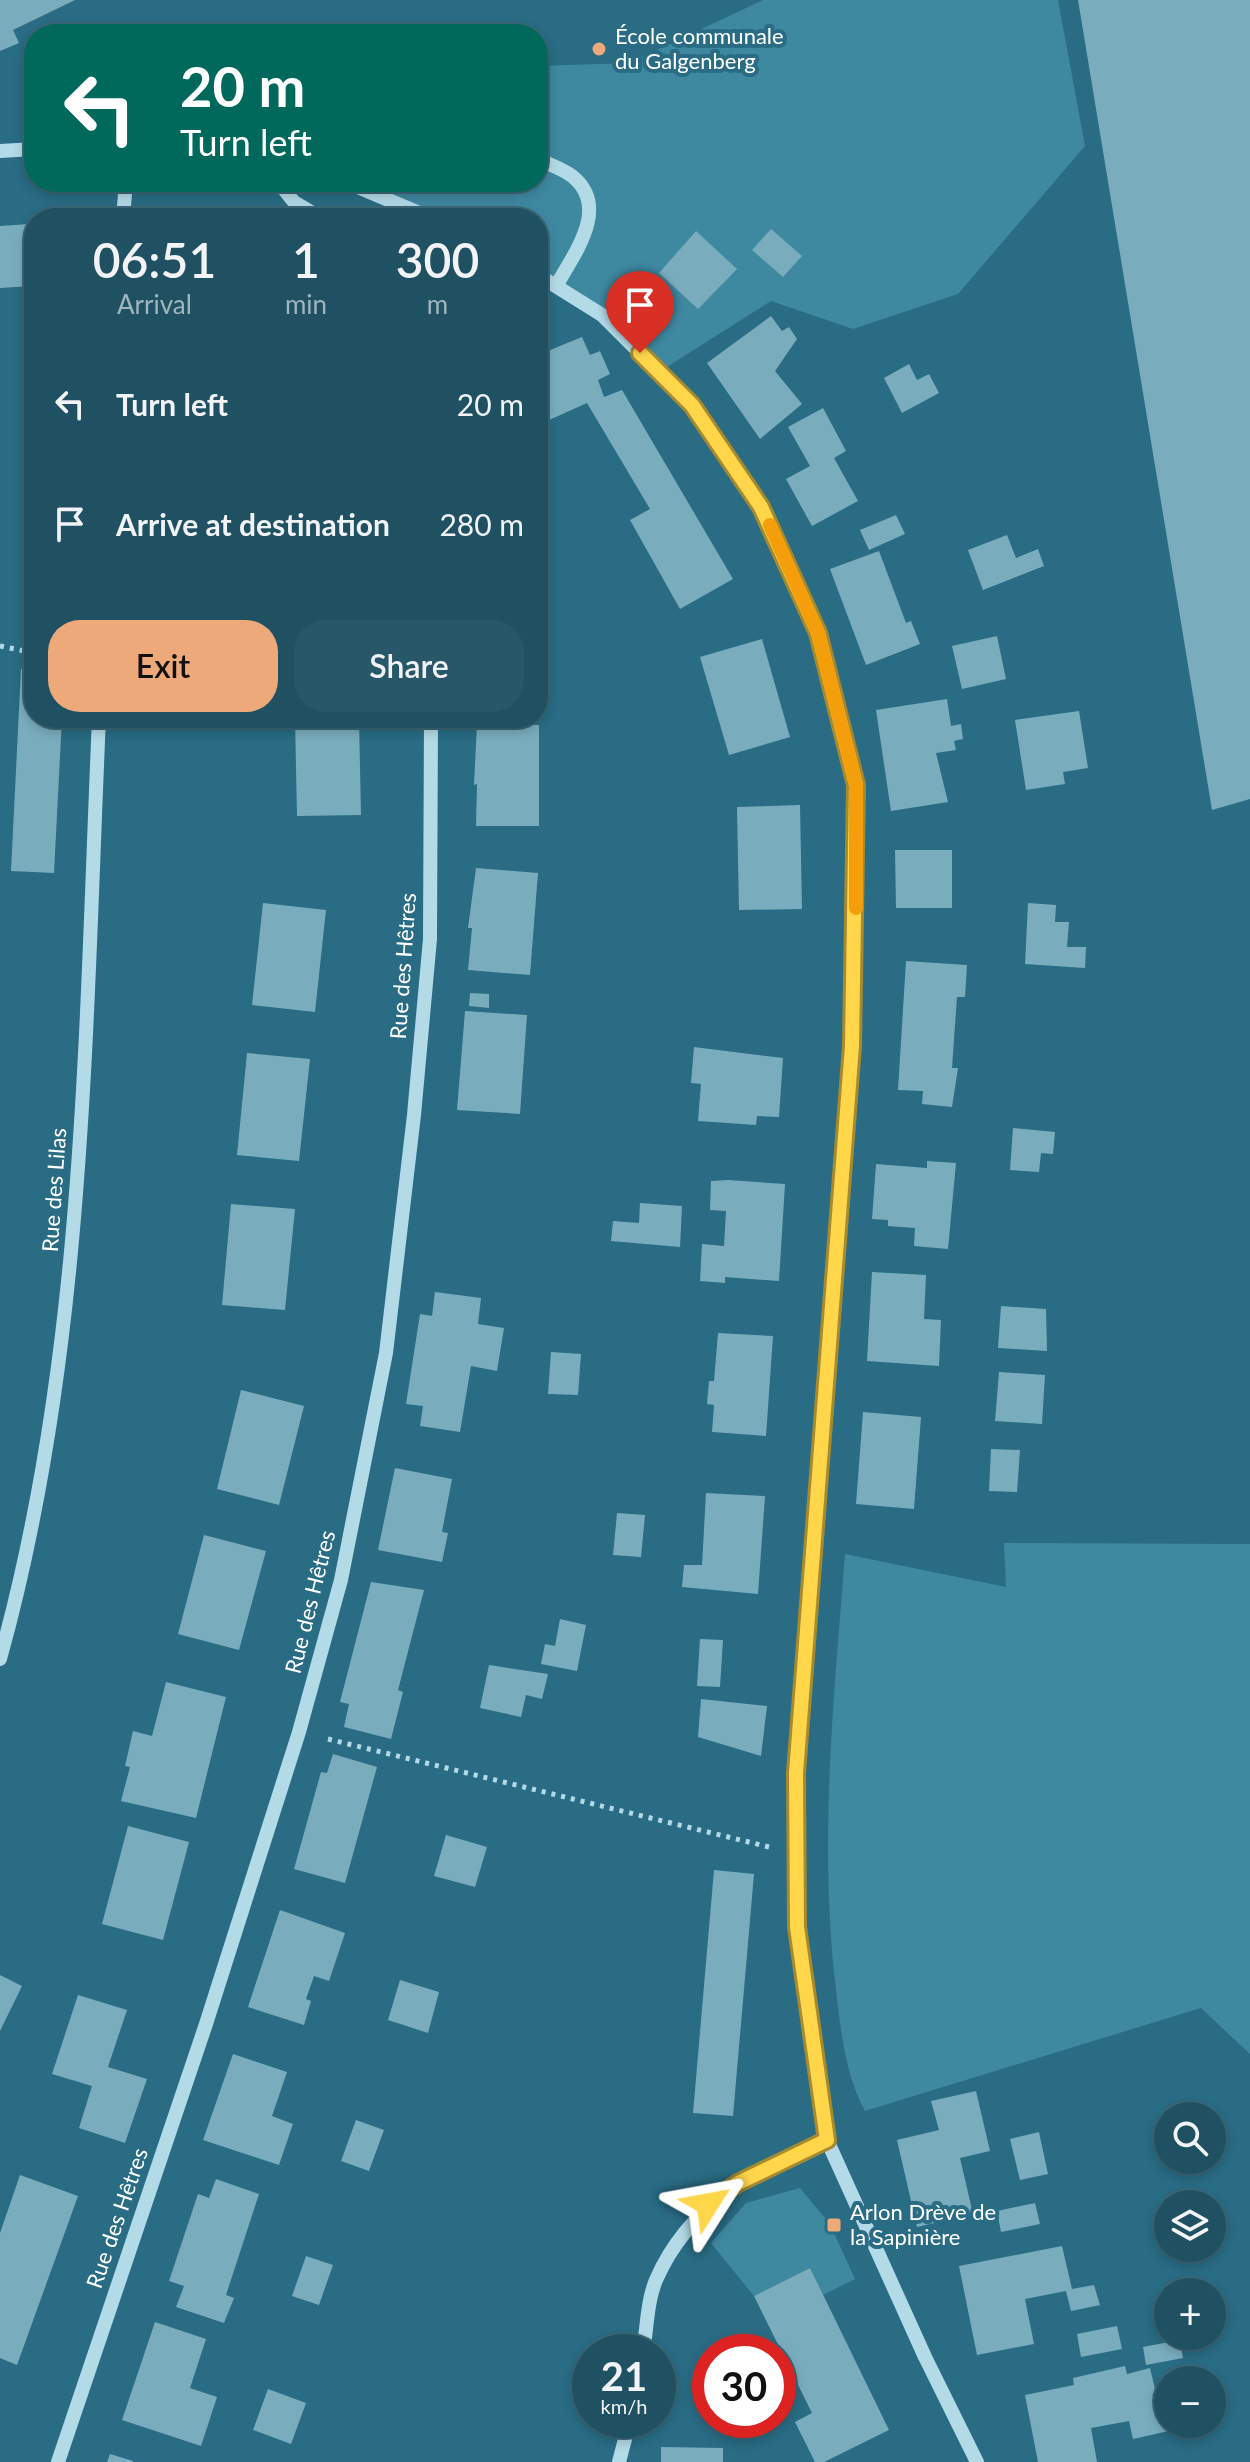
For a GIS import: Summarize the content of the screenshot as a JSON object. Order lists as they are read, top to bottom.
{
  "streets": {
    "street": ["Rue des Hêtres", "Rue des Lilas"]
  },
  "places": {
    "other": ["École communale du Galgenberg"],
    "transit": ["Arlon Drève de la Sapinière"]
  },
  "page": {
    "turn": ["20 m", "Turn left"],
    "eta": [
      "06:51",
      "Arrival",
      "1",
      "min",
      "300",
      "m"
    ],
    "list": [
      {
        "name": "Turn left",
        "value": "20 m"
      },
      {
        "name": "Arrive at destination",
        "value": "280 m"
      }
    ],
    "buttons": ["Exit", "Share"],
    "map_buttons": ["+", "−"],
    "speed": "21 km/h",
    "limit": "30"
  }
}
